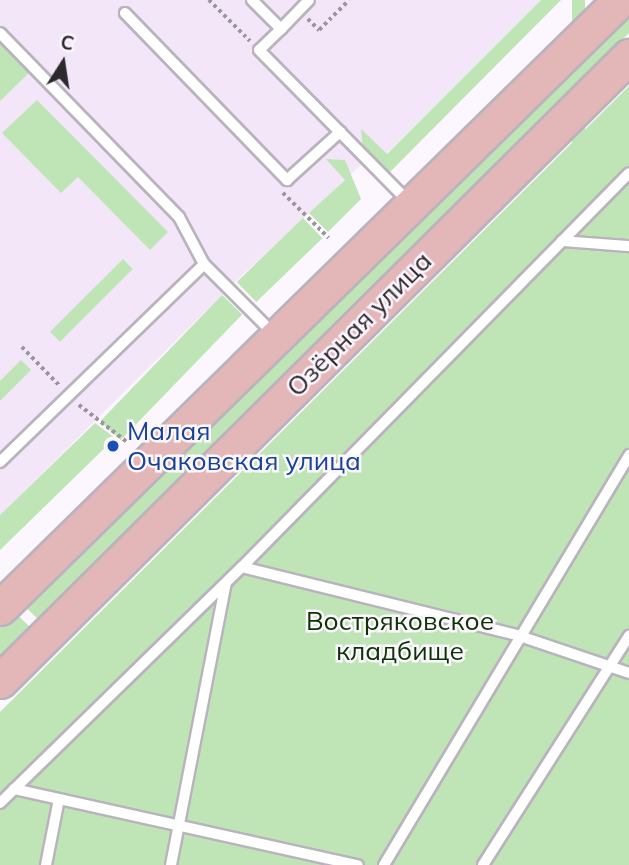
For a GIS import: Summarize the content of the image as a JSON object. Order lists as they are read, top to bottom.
{
  "streets": {
    "main road": ["Озёрная улица"]
  },
  "parks": ["Востряковское кладбище"],
  "places": ["Малая Очаковская улица"],
  "north": "top"
}
